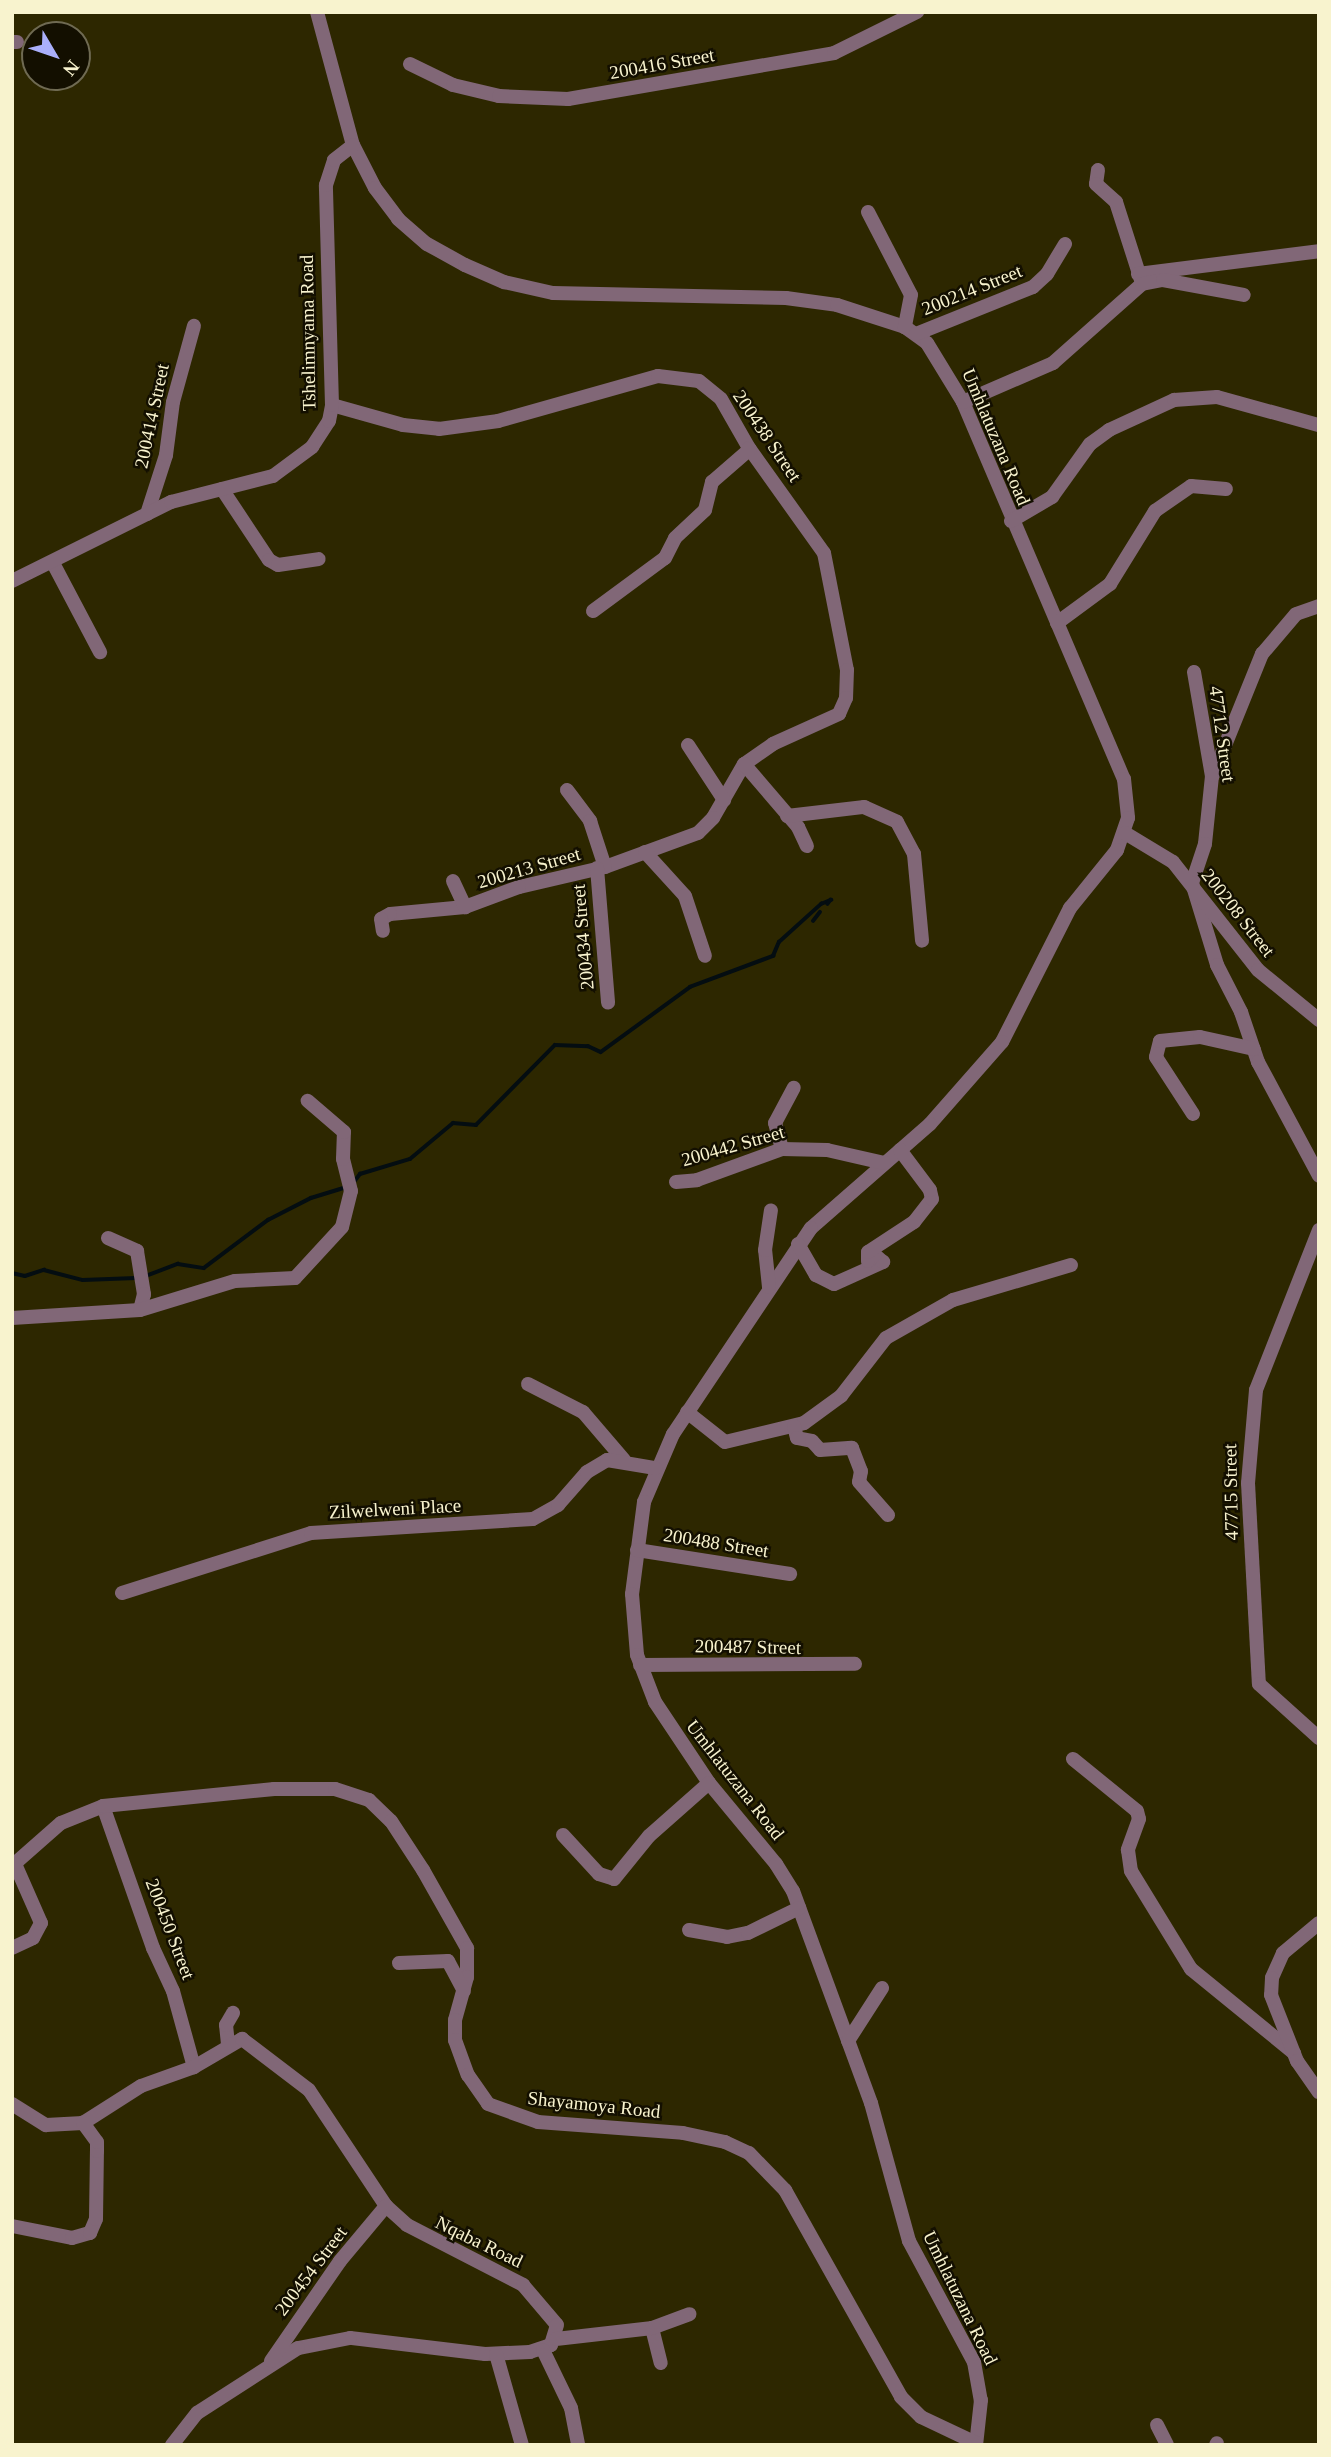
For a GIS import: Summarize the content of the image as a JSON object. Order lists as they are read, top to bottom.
{
  "streets": {
    "street": [
      "200416 Street",
      "200214 Street",
      "Tshelimnyama Road",
      "200414 Street",
      "200438 Street",
      "Umhlatuzana Road",
      "47712 Street",
      "200213 Street",
      "200208 Street",
      "200434 Street",
      "200442 Street",
      "47715 Street",
      "Zilwelweni Place",
      "200488 Street",
      "200487 Street",
      "200450 Street",
      "Shayamoya Road",
      "Nqaba Road",
      "200454 Street"
    ]
  },
  "crossings": [
    ["200214 Street", "Umhlatuzana Road"],
    ["Tshelimnyama Road", "200414 Street"],
    ["Tshelimnyama Road", "200438 Street"],
    ["Tshelimnyama Road", "Umhlatuzana Road"],
    ["200438 Street", "200213 Street"],
    ["Umhlatuzana Road", "200208 Street"],
    ["Umhlatuzana Road", "200442 Street"],
    ["Umhlatuzana Road", "200488 Street"],
    ["Umhlatuzana Road", "200487 Street"],
    ["Umhlatuzana Road", "Shayamoya Road"],
    ["47712 Street", "200208 Street"],
    ["200213 Street", "200434 Street"],
    ["200450 Street", "Shayamoya Road"],
    ["Nqaba Road", "200454 Street"]
  ],
  "north": "bottom right"
}
